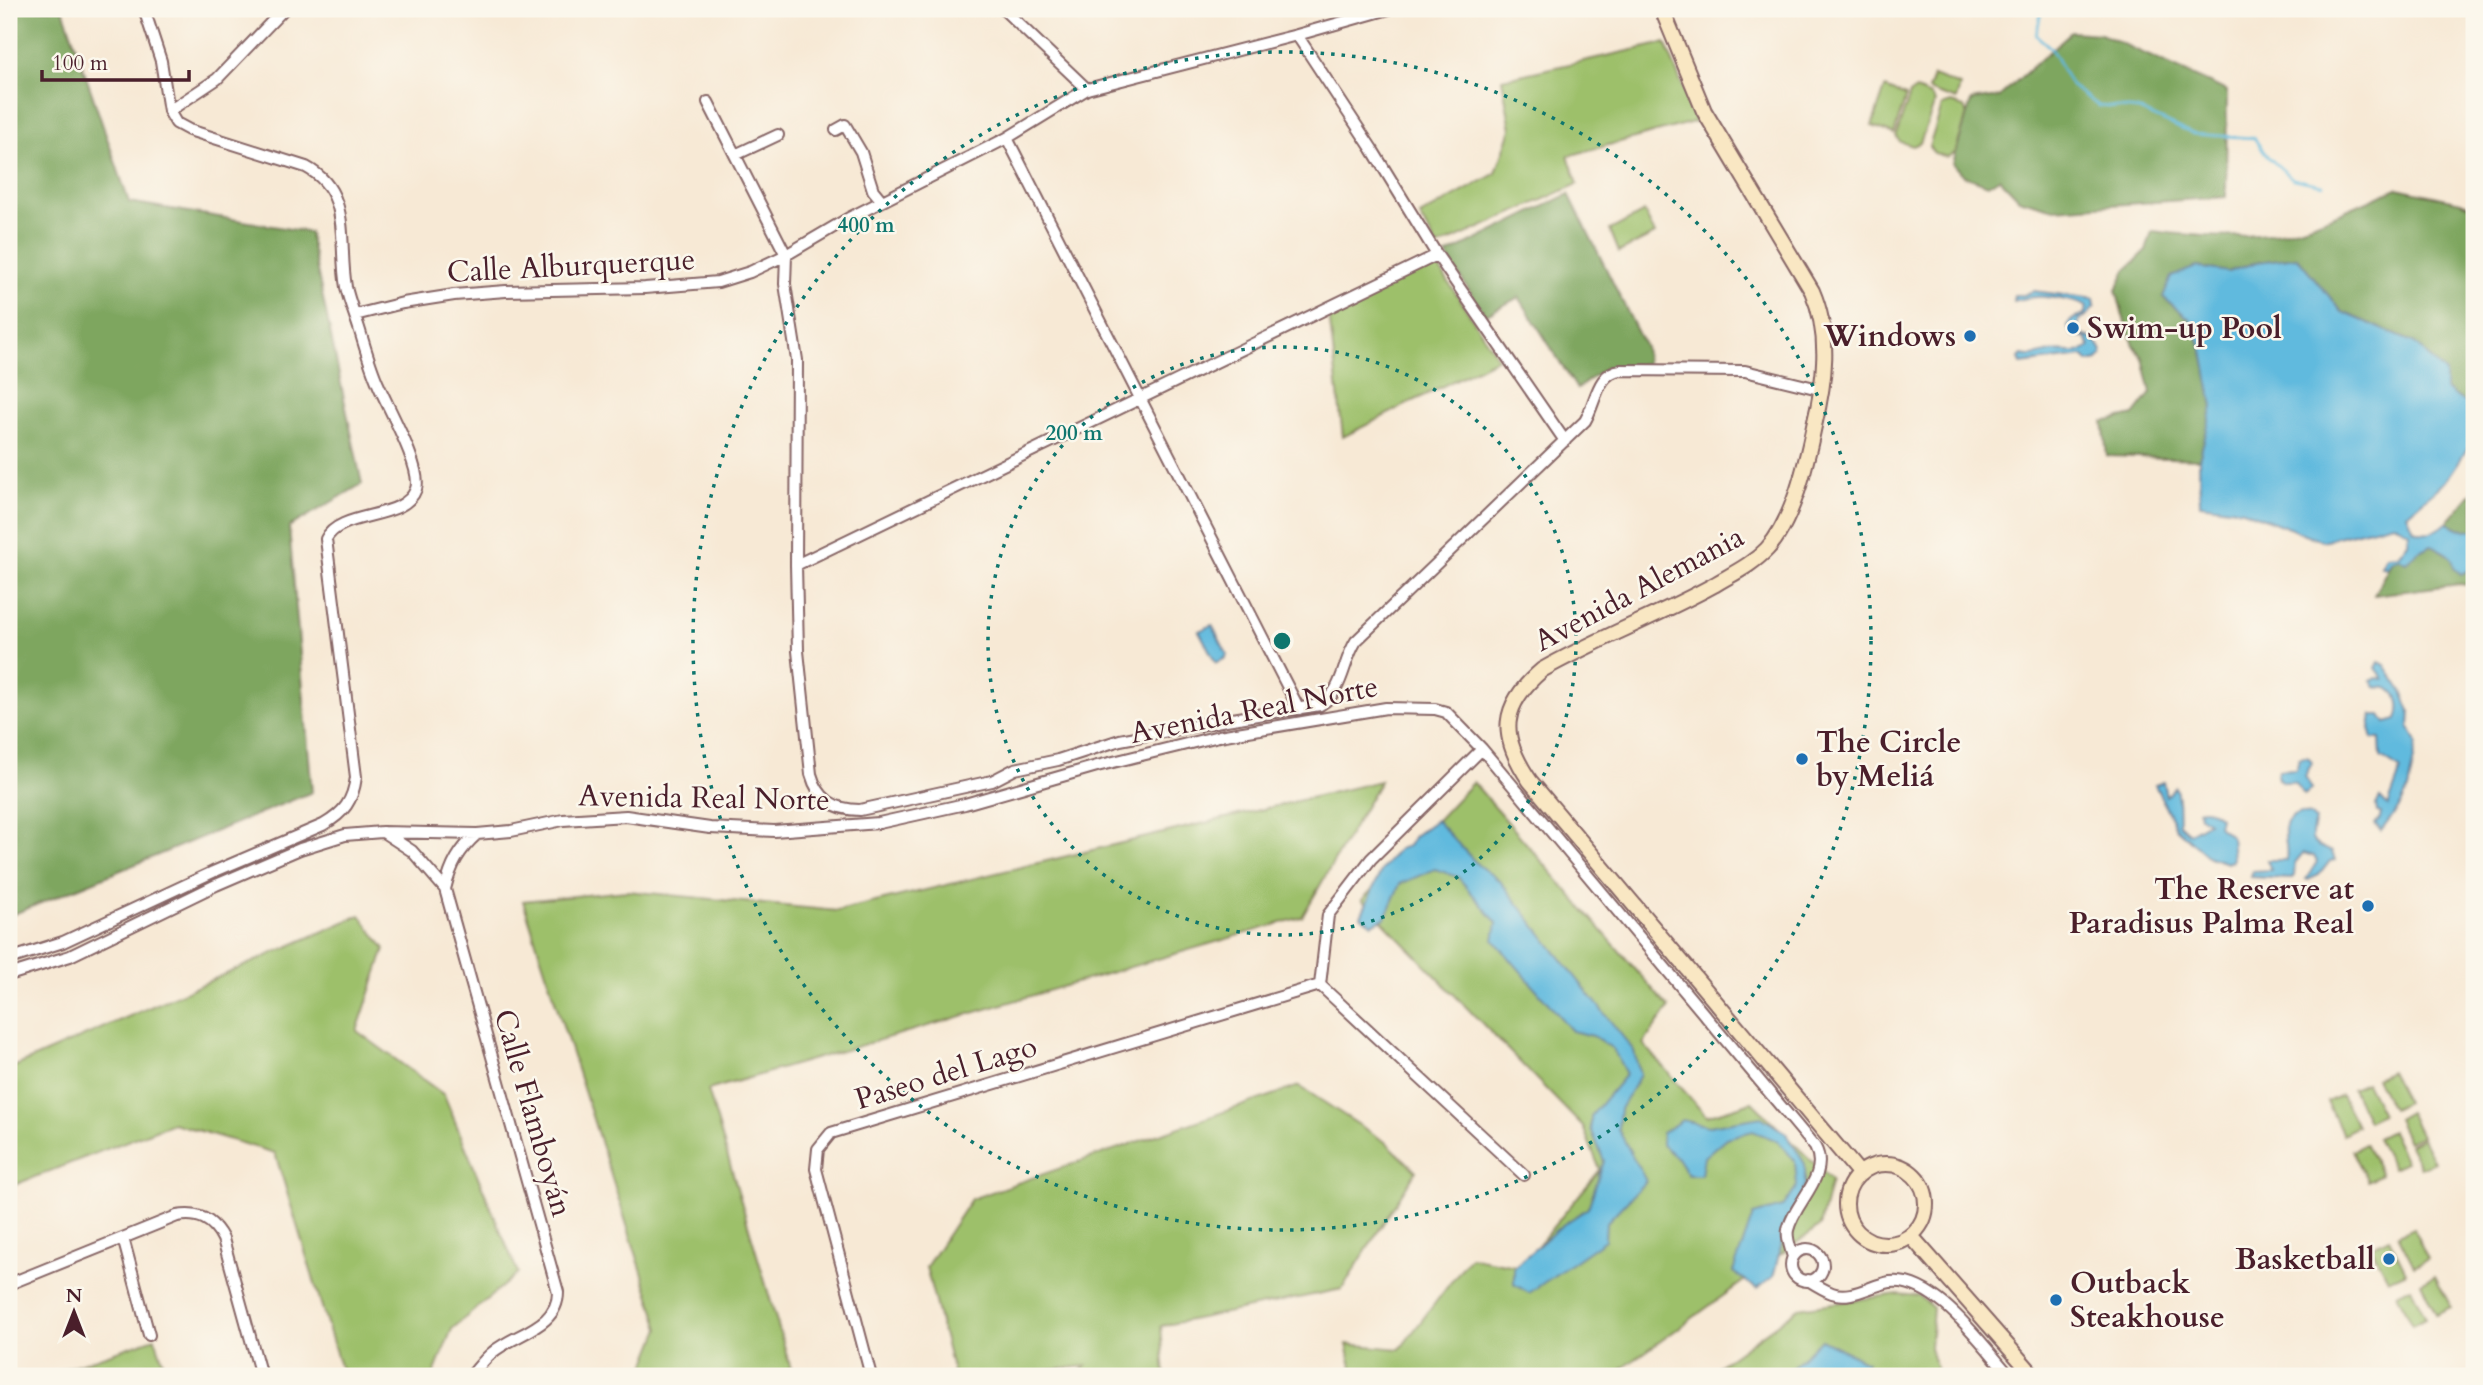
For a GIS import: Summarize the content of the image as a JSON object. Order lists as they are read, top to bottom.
{
  "streets": {
    "street": [
      "Calle Alburquerque",
      "Avenida Alemania",
      "Avenida Real Norte",
      "Paseo del Lago",
      "Calle Flamboyán"
    ]
  },
  "places": [
    "Swim-up Pool",
    "Windows",
    "The Circle by Meliá",
    "The Reserve at Paradisus Palma Real",
    "Basketball",
    "Outback Steakhouse"
  ],
  "scale_bar": "100 m",
  "north": "top",
  "rings": ["400 m", "200 m"]
}
